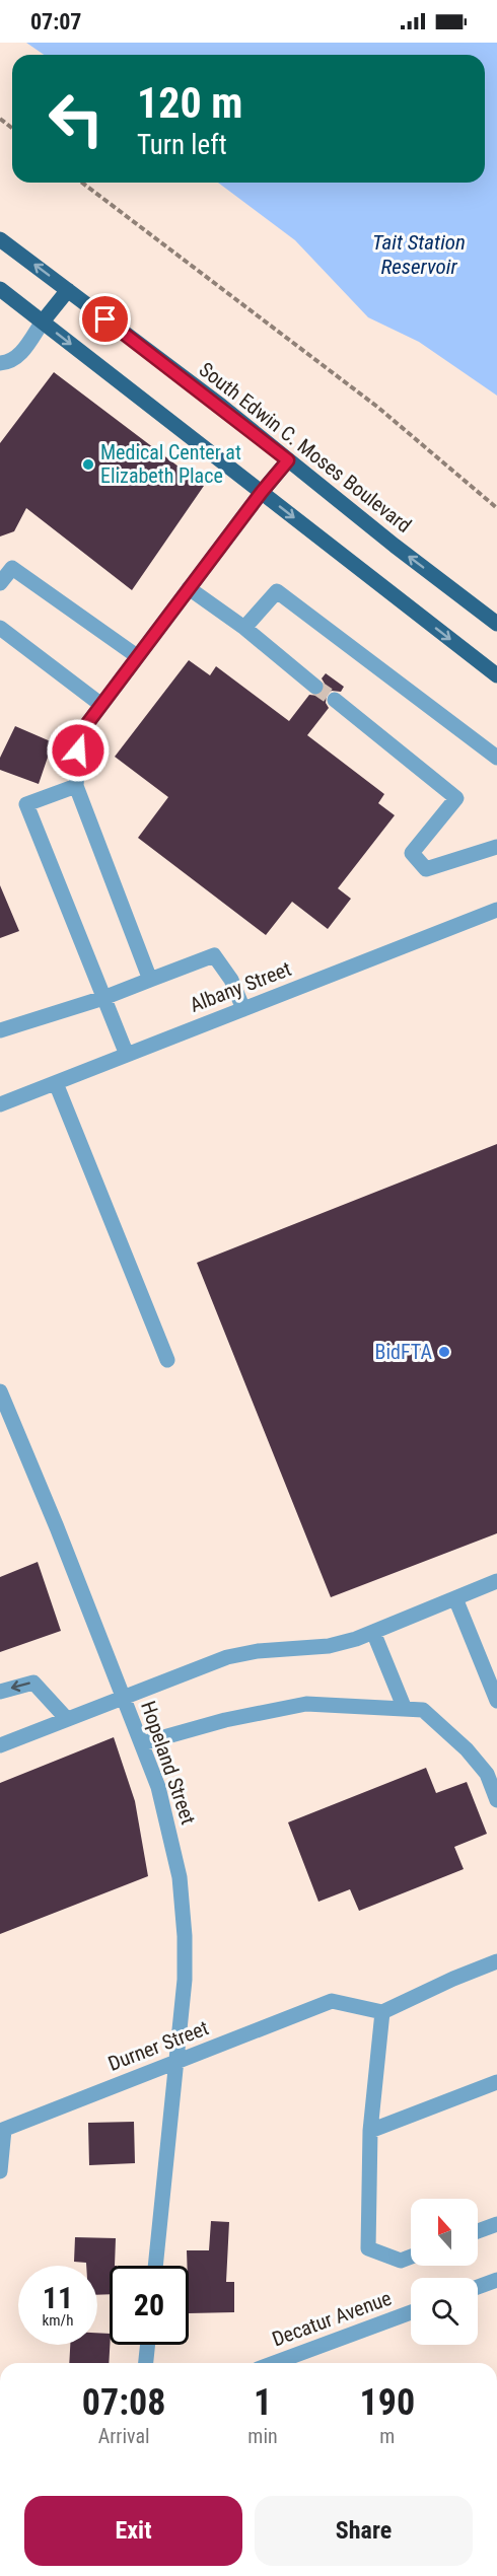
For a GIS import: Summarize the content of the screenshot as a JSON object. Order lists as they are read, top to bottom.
{
  "streets": {
    "main road": ["South Edwin C. Moses Boulevard"],
    "street": [
      "Albany Street",
      "Hopeland Street",
      "Durner Street",
      "Decatur Avenue"
    ]
  },
  "crossings": [
    ["Hopeland Street", "Durner Street"]
  ],
  "water": ["Tait Station Reservoir"],
  "places": ["Medical Center at Elizabeth Place", "BidFTA"],
  "north": "top",
  "page": {
    "status": "07:07",
    "turn": ["120 m", "Turn left"],
    "speed": "11 km/h",
    "limit": "20",
    "eta": [
      "07:08",
      "Arrival",
      "1",
      "min",
      "190",
      "m"
    ],
    "buttons": ["Exit", "Share"]
  }
}
